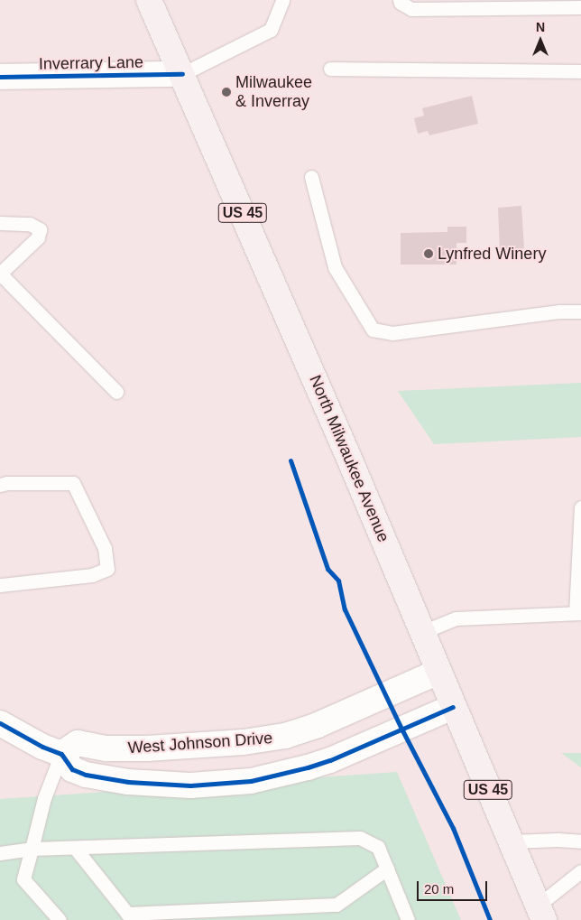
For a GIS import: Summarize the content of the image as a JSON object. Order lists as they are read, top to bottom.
{
  "streets": {
    "main road": ["US 45", "North Milwaukee Avenue"],
    "street": ["Inverrary Lane", "West Johnson Drive"]
  },
  "crossings": [
    ["Inverrary Lane", "North Milwaukee Avenue"],
    ["North Milwaukee Avenue", "West Johnson Drive"]
  ],
  "places": ["Milwaukee & Inverray", "Lynfred Winery"],
  "scale_bar": "20 m",
  "north": "top"
}
